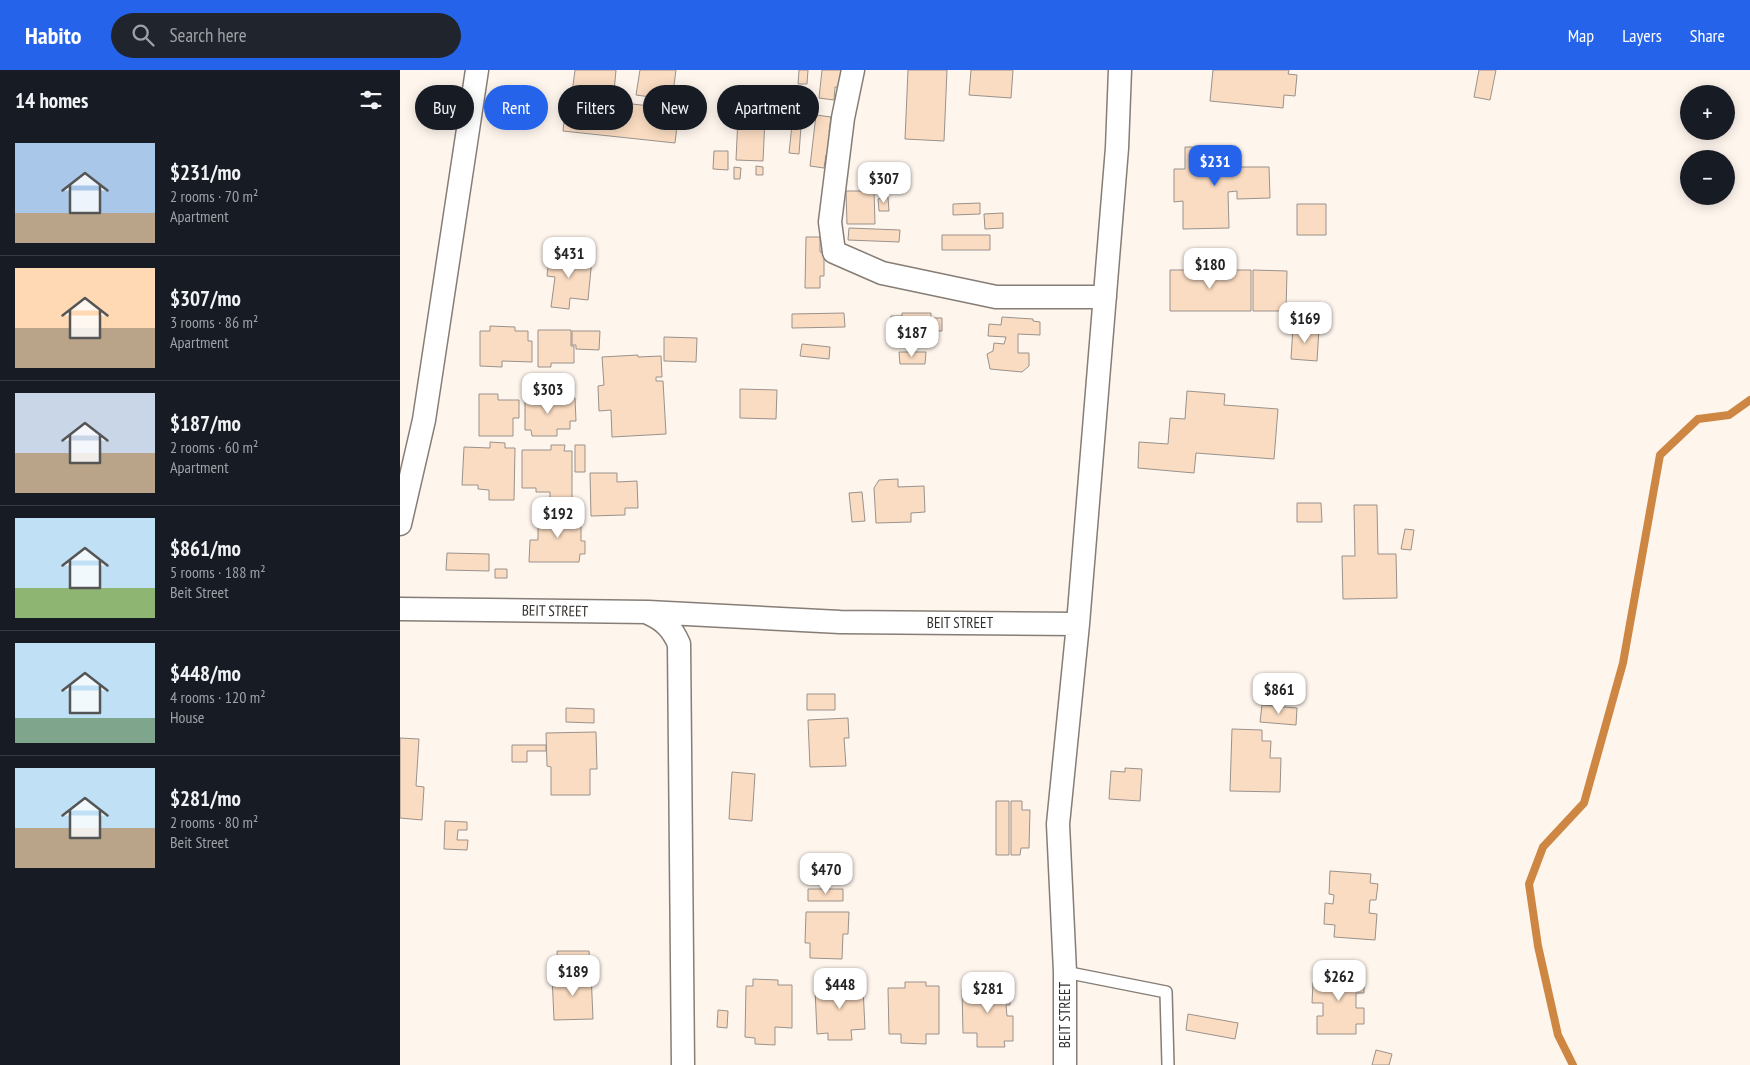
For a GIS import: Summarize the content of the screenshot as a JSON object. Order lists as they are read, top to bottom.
{
  "streets": {
    "street": ["BEIT STREET"]
  },
  "page": {
    "header": "Habito",
    "search": "Search here",
    "nav": ["Map", "Layers", "Share"],
    "heading": "14 homes",
    "map_buttons": ["+", "−"],
    "chip": [
      "Buy",
      "Rent",
      "Filters",
      "New",
      "Apartment"
    ],
    "list": [
      {
        "name": "$231/mo",
        "note": "2 rooms · 70 m² · Apartment"
      },
      {
        "name": "$307/mo",
        "note": "3 rooms · 86 m² · Apartment"
      },
      {
        "name": "$187/mo",
        "note": "2 rooms · 60 m² · Apartment"
      },
      {
        "name": "$861/mo",
        "note": "5 rooms · 188 m² · Beit Street"
      },
      {
        "name": "$448/mo",
        "note": "4 rooms · 120 m² · House"
      },
      {
        "name": "$281/mo",
        "note": "2 rooms · 80 m² · Beit Street"
      }
    ],
    "price": [
      "$231",
      "$307",
      "$431",
      "$180",
      "$169",
      "$187",
      "$303",
      "$192",
      "$861",
      "$470",
      "$189",
      "$262",
      "$448",
      "$281"
    ]
  }
}
